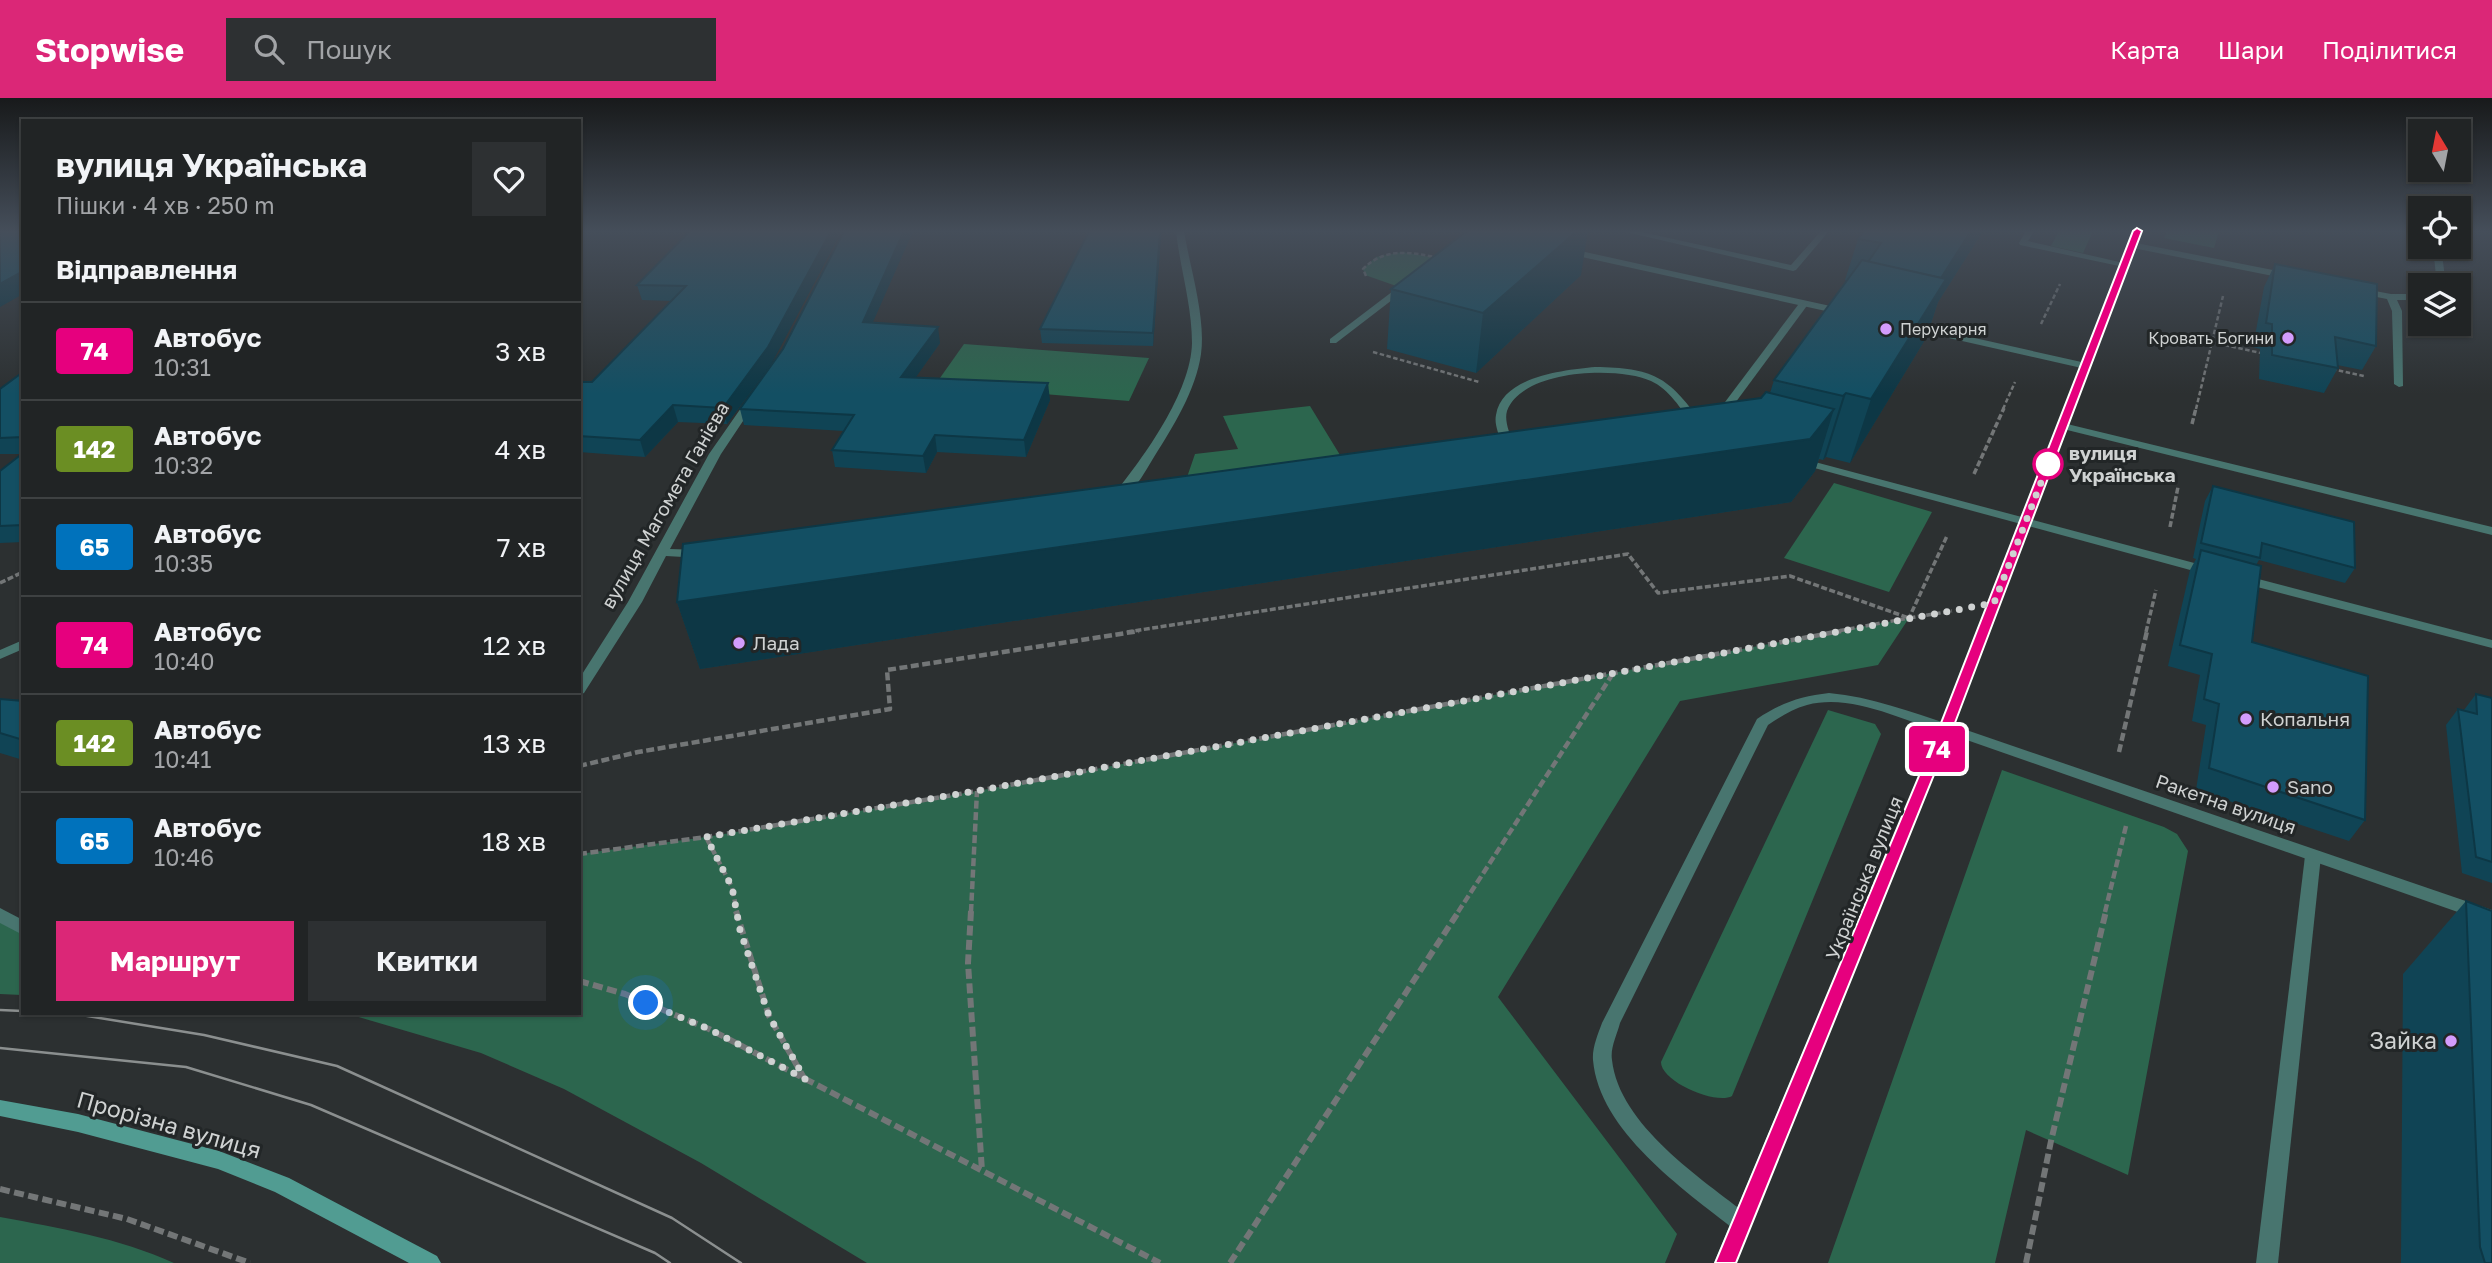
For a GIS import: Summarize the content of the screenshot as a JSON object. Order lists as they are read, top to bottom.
{
  "streets": {
    "main road": ["Українська вулиця", "Прорізна вулиця"],
    "street": ["вулиця Магомета Ганієва", "Ракетна вулиця"]
  },
  "crossings": [
    ["Ракетна вулиця", "Українська вулиця"]
  ],
  "places": [
    "Перукарня",
    "Кровать Богини",
    "вулиця Українська",
    "Лада",
    "Копальня",
    "Sano",
    "Зайка"
  ],
  "lines": ["bus line 74"],
  "north": "top",
  "page": {
    "header": "Stopwise",
    "search": "Пошук",
    "nav": ["Карта", "Шари", "Поділитися"],
    "on_map": "74",
    "heading": [
      ["вулиця Українська", "Пішки · 4 хв · 250 m"],
      "Відправлення"
    ],
    "list": [
      {
        "mark": "74",
        "name": "Автобус",
        "note": "10:31",
        "value": "3 хв"
      },
      {
        "mark": "142",
        "name": "Автобус",
        "note": "10:32",
        "value": "4 хв"
      },
      {
        "mark": "65",
        "name": "Автобус",
        "note": "10:35",
        "value": "7 хв"
      },
      {
        "mark": "74",
        "name": "Автобус",
        "note": "10:40",
        "value": "12 хв"
      },
      {
        "mark": "142",
        "name": "Автобус",
        "note": "10:41",
        "value": "13 хв"
      },
      {
        "mark": "65",
        "name": "Автобус",
        "note": "10:46",
        "value": "18 хв"
      }
    ],
    "buttons": ["Маршрут", "Квитки"]
  }
}
